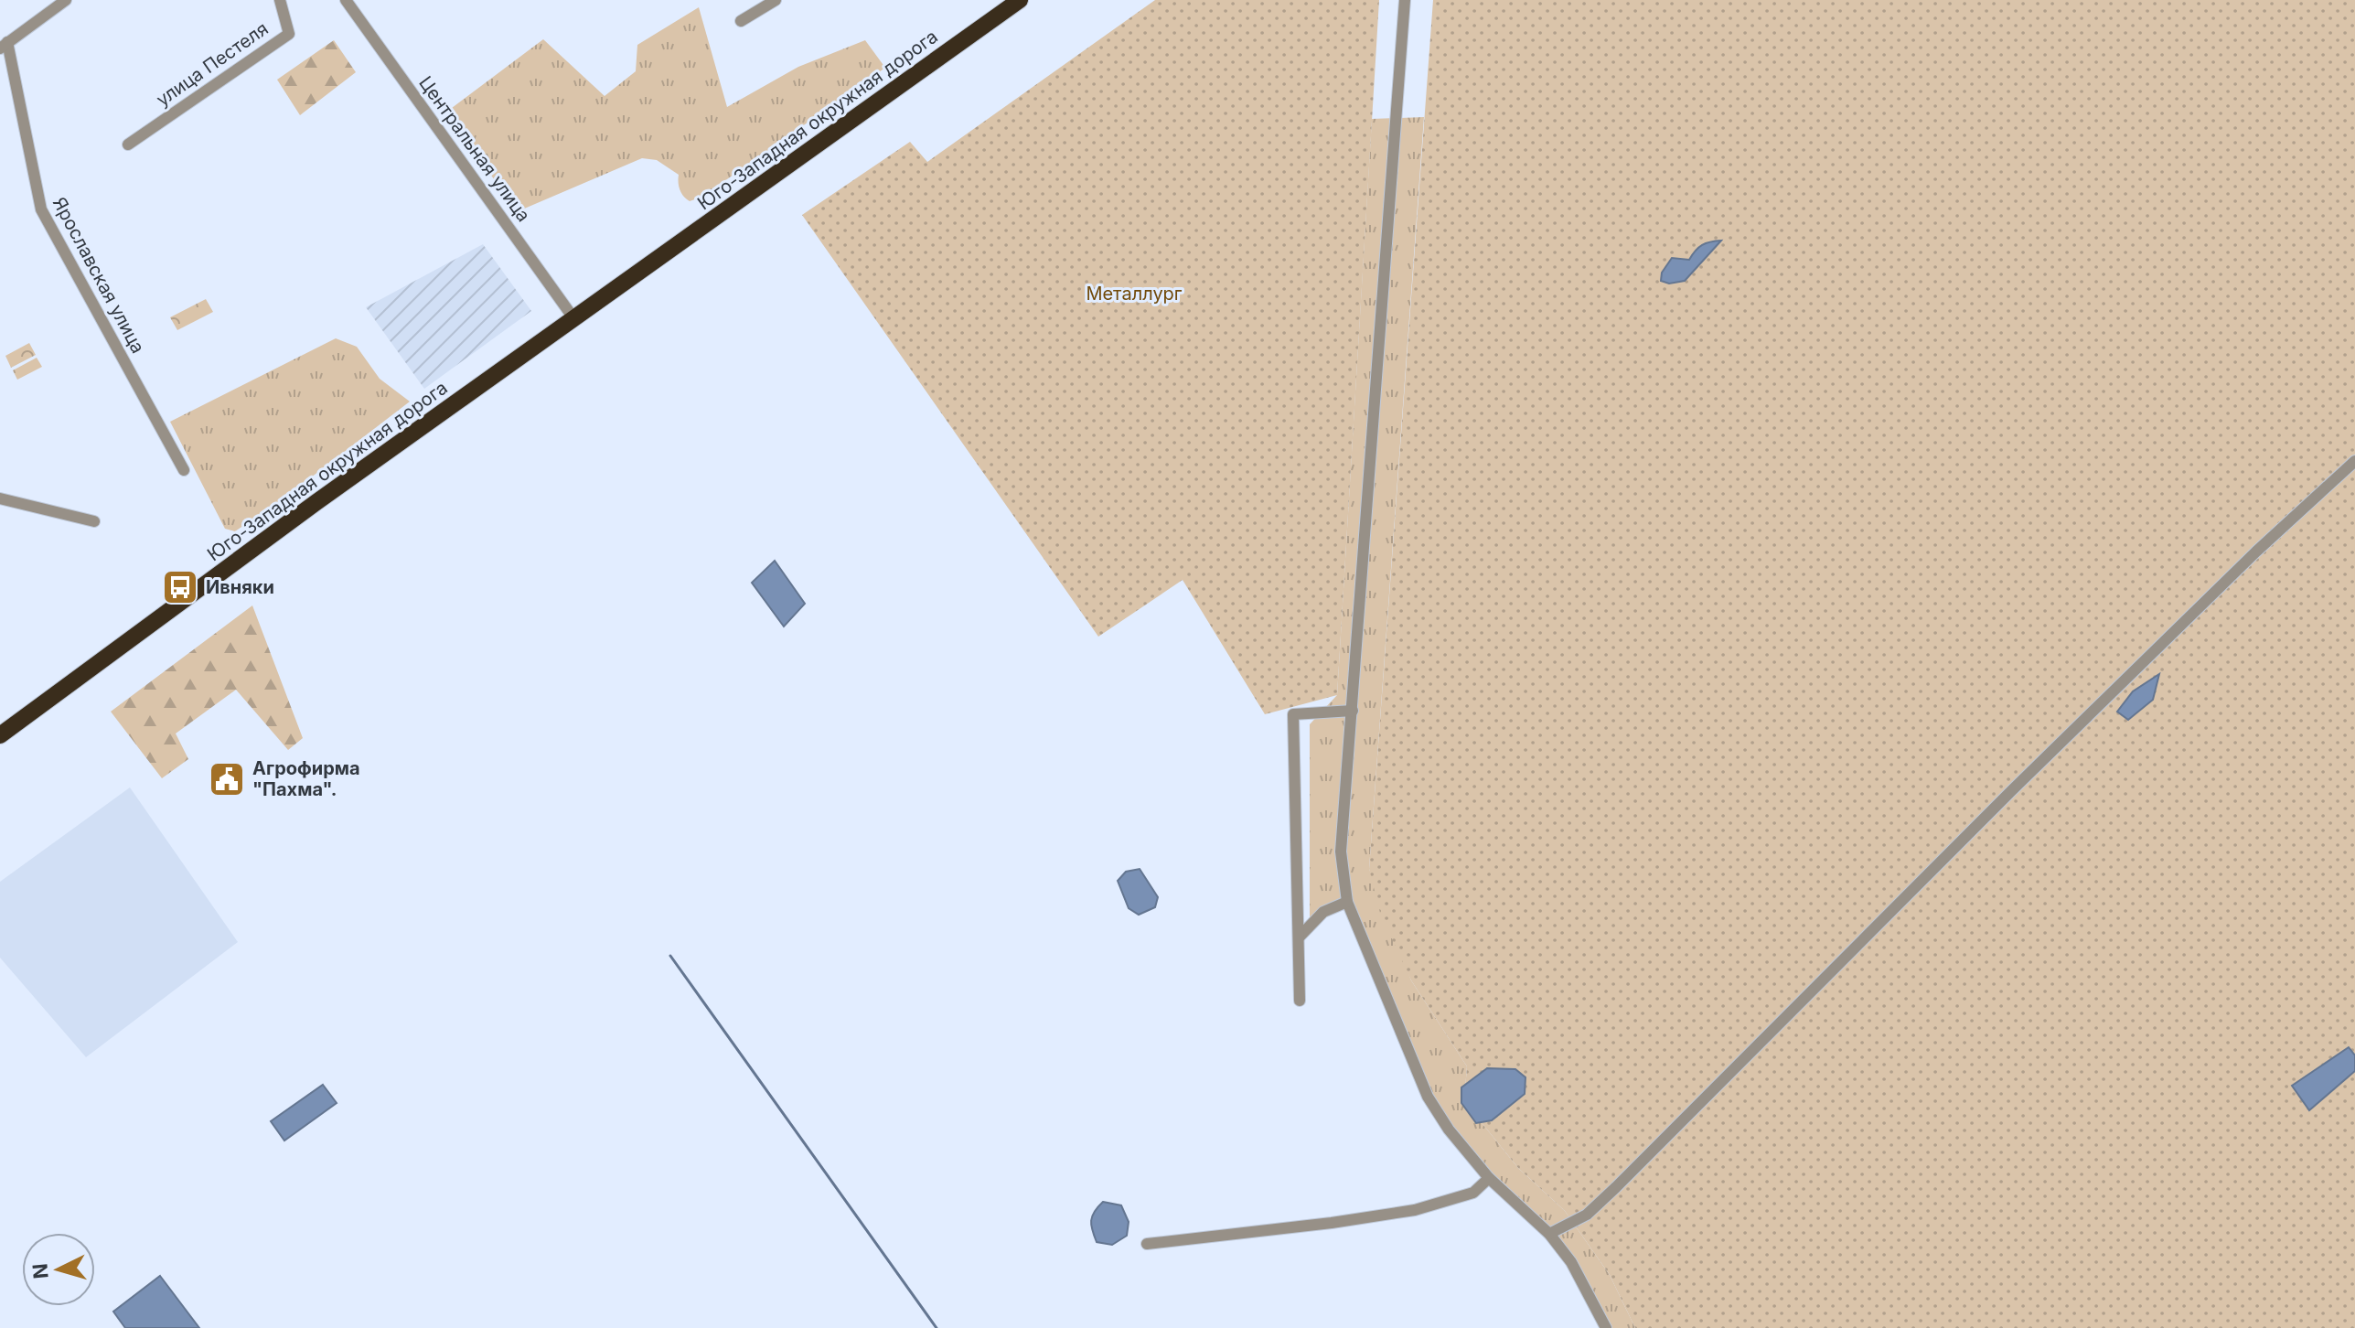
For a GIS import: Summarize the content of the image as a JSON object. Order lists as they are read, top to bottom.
{
  "streets": {
    "highway": ["Юго-Западная окружная дорога"],
    "street": ["улица Пестеля", "Центральная улица", "Ярославская улица"]
  },
  "crossings": [
    ["Юго-Западная окружная дорога", "Центральная улица"]
  ],
  "parks": ["Металлург"],
  "places": {
    "bus stop": ["Ивняки"],
    "public building": ["Агрофирма \"Пахма\"."]
  },
  "north": "left"
}
